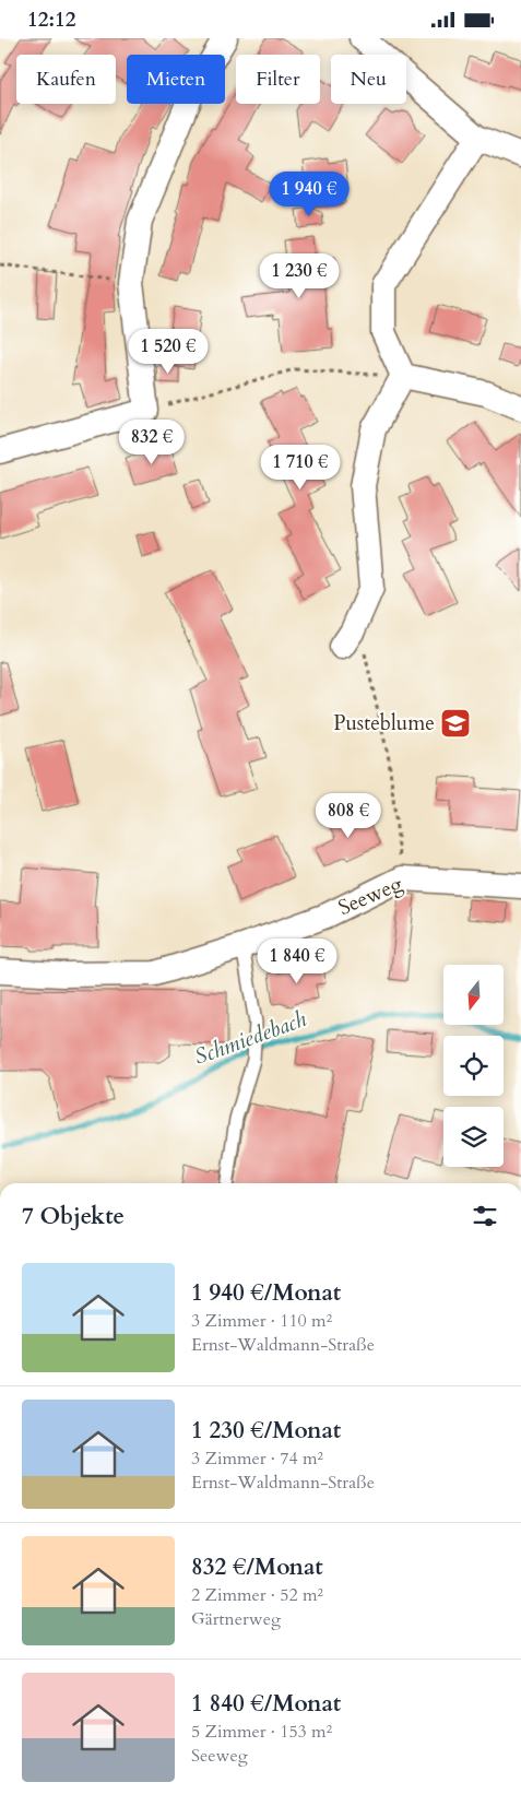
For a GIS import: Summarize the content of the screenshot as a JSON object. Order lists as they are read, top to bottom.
{
  "streets": {
    "street": ["Seeweg"]
  },
  "water": ["Schmiedebach"],
  "places": {
    "school or university": ["Pusteblume"]
  },
  "north": "bottom",
  "page": {
    "status": "12:12",
    "chip": [
      "Kaufen",
      "Mieten",
      "Filter",
      "Neu"
    ],
    "price": [
      "1 940 €",
      "1 230 €",
      "1 520 €",
      "832 €",
      "1 710 €",
      "808 €",
      "1 840 €"
    ],
    "heading": "7 Objekte",
    "list": [
      {
        "name": "1 940 €/Monat",
        "note": "3 Zimmer · 110 m² · Ernst-Waldmann-Straße"
      },
      {
        "name": "1 230 €/Monat",
        "note": "3 Zimmer · 74 m² · Ernst-Waldmann-Straße"
      },
      {
        "name": "832 €/Monat",
        "note": "2 Zimmer · 52 m² · Gärtnerweg"
      },
      {
        "name": "1 840 €/Monat",
        "note": "5 Zimmer · 153 m² · Seeweg"
      }
    ]
  }
}
